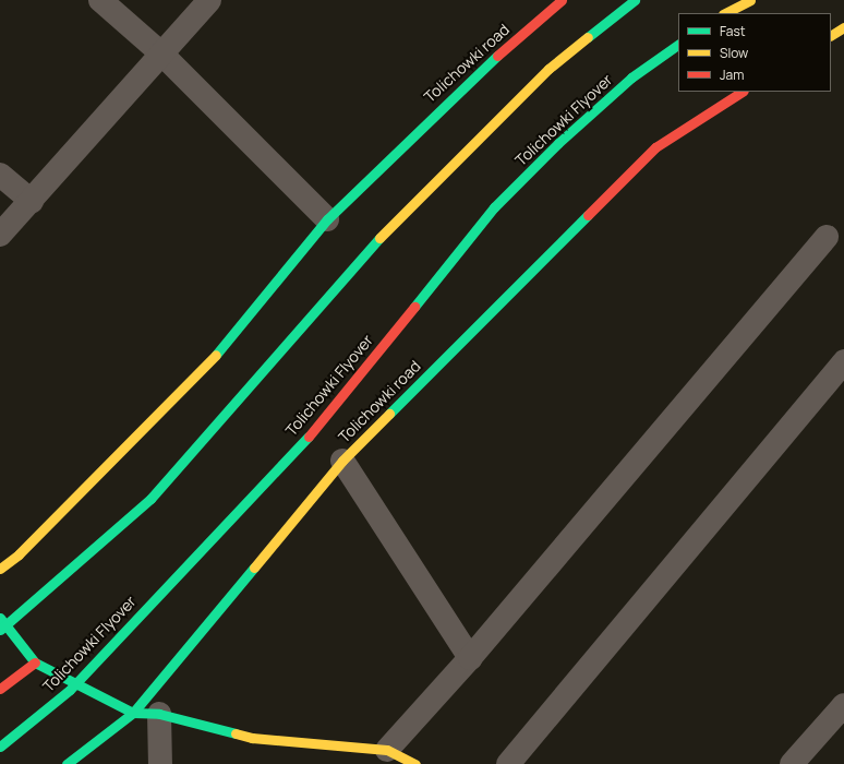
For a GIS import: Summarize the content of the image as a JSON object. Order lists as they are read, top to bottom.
{
  "streets": {
    "main road": ["Tolichowki road", "Tolichowki Flyover"]
  },
  "legend": ["Fast", "Slow", "Jam"]
}
